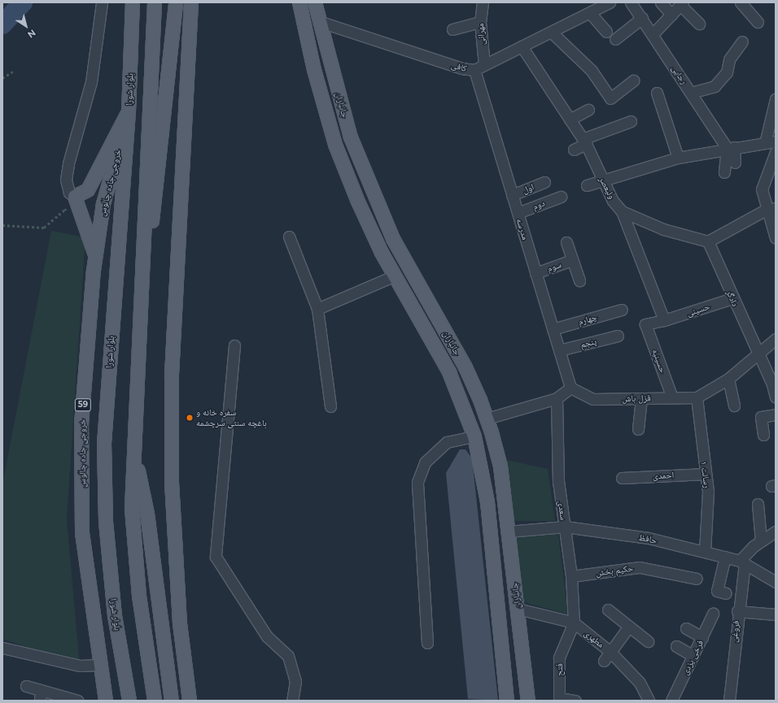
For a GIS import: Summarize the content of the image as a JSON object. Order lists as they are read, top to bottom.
{
  "streets": {
    "main road": [
      "بلوار شورا",
      "جانبازان",
      "خروجی جاده چالوس",
      "59"
    ],
    "street": [
      "مهرانی",
      "کافی",
      "رجایی",
      "ولیعصر",
      "اول",
      "دوم",
      "مدرسه",
      "سوم",
      "دادگر",
      "حسینی",
      "چهارم",
      "پنجم",
      "حسینیه",
      "قزل باش",
      "رسالت ۱",
      "احمدی",
      "سعدی",
      "حافظ",
      "حکیم بخش",
      "فروغی",
      "مطهری",
      "فرخی یزدی",
      "فتح"
    ]
  },
  "crossings": [
    ["مهرانی", "کافی"],
    ["کافی", "جانبازان"],
    ["کافی", "ولیعصر"],
    ["کافی", "مدرسه"],
    ["بلوار شورا", "خروجی جاده چالوس"],
    ["جانبازان", "حافظ"],
    ["جانبازان", "مطهری"],
    ["ولیعصر", "دادگر"],
    ["اول", "مدرسه"],
    ["دوم", "مدرسه"],
    ["مدرسه", "سوم"],
    ["مدرسه", "چهارم"],
    ["مدرسه", "پنجم"],
    ["مدرسه", "قزل باش"],
    ["دادگر", "حسینی"],
    ["حسینی", "حسینیه"],
    ["حسینیه", "قزل باش"],
    ["قزل باش", "رسالت ۱"],
    ["رسالت ۱", "احمدی"],
    ["رسالت ۱", "حافظ"],
    ["سعدی", "حافظ"],
    ["سعدی", "حکیم بخش"],
    ["سعدی", "مطهری"],
    ["سعدی", "فتح"],
    ["حافظ", "فروغی"],
    ["مطهری", "فتح"]
  ],
  "places": ["سفره خانه و باغچه سنتی سرچشمه"],
  "north": "bottom right"
}
